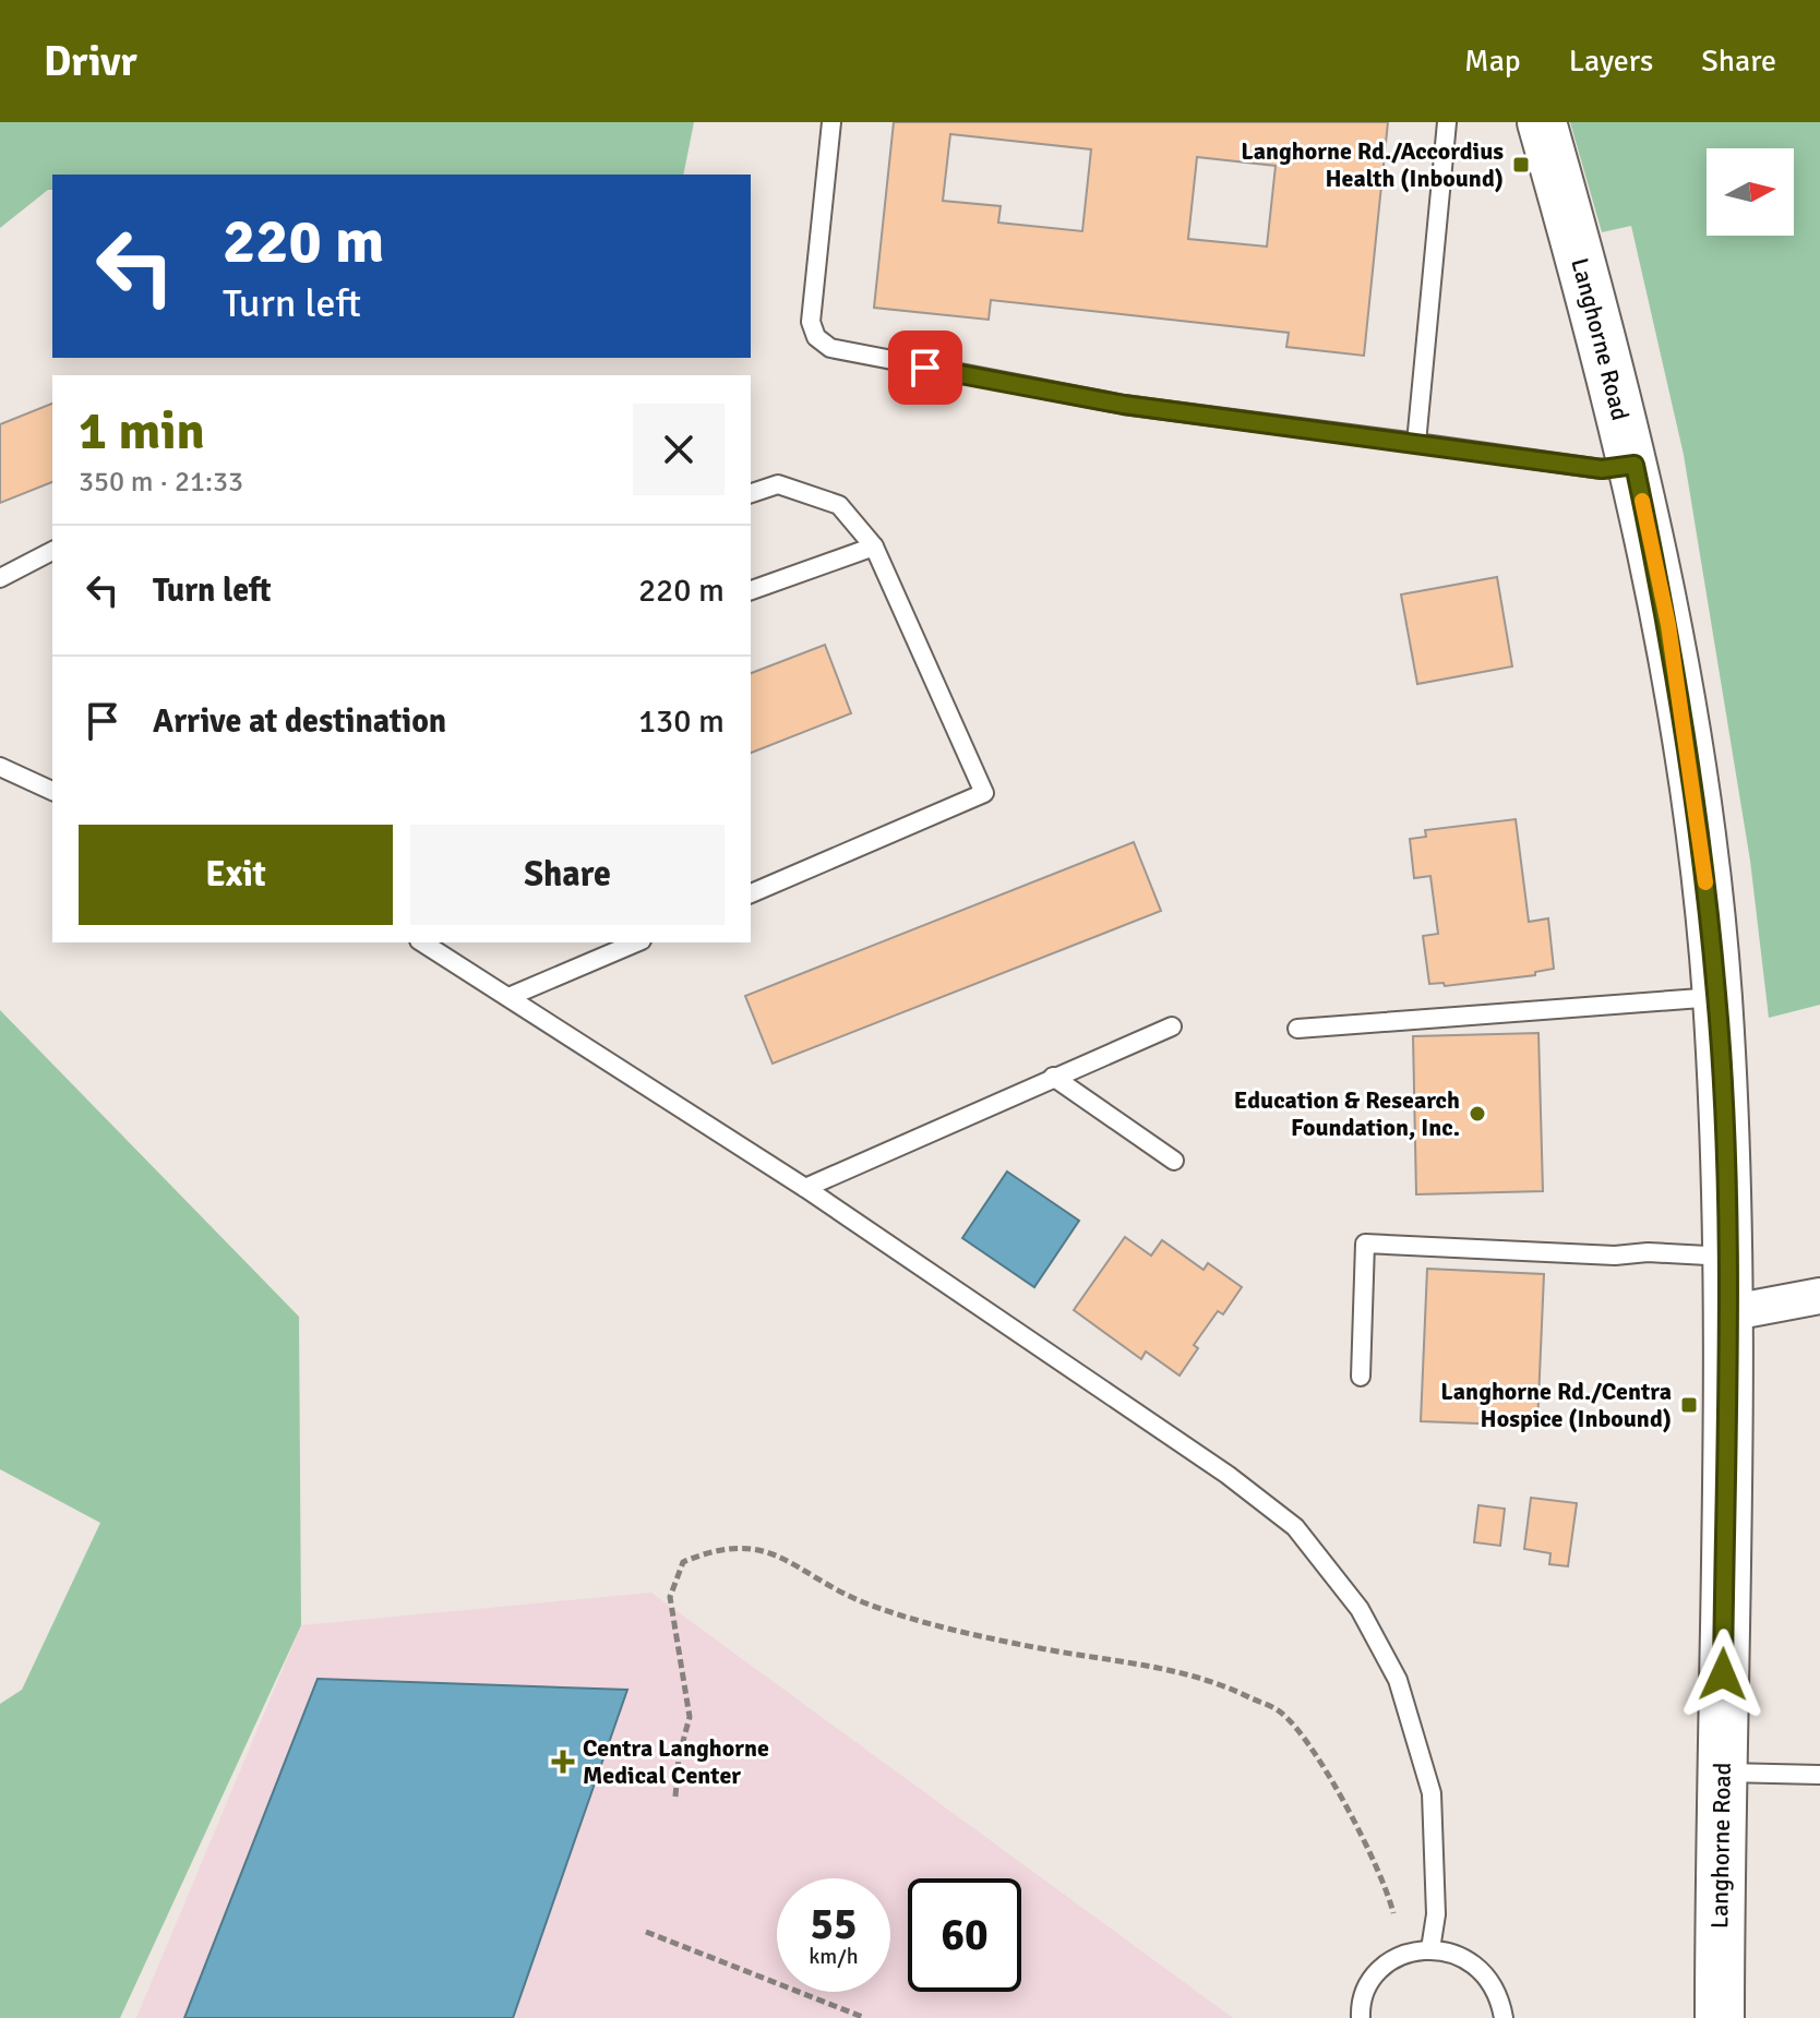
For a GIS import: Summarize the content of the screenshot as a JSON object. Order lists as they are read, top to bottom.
{
  "streets": {
    "main road": ["Langhorne Road"]
  },
  "places": {
    "transit": ["Langhorne Rd./Accordius Health (Inbound)", "Langhorne Rd./Centra Hospice (Inbound)"],
    "other": ["Education & Research Foundation, Inc."],
    "health": ["Centra Langhorne Medical Center"]
  },
  "north": "right",
  "page": {
    "header": "Drivr",
    "nav": ["Map", "Layers", "Share"],
    "turn": ["220 m", "Turn left"],
    "heading": ["1 min", "350 m · 21:33"],
    "list": [
      {
        "name": "Turn left",
        "value": "220 m"
      },
      {
        "name": "Arrive at destination",
        "value": "130 m"
      }
    ],
    "buttons": ["Exit", "Share"],
    "speed": "55 km/h",
    "limit": "60"
  }
}
